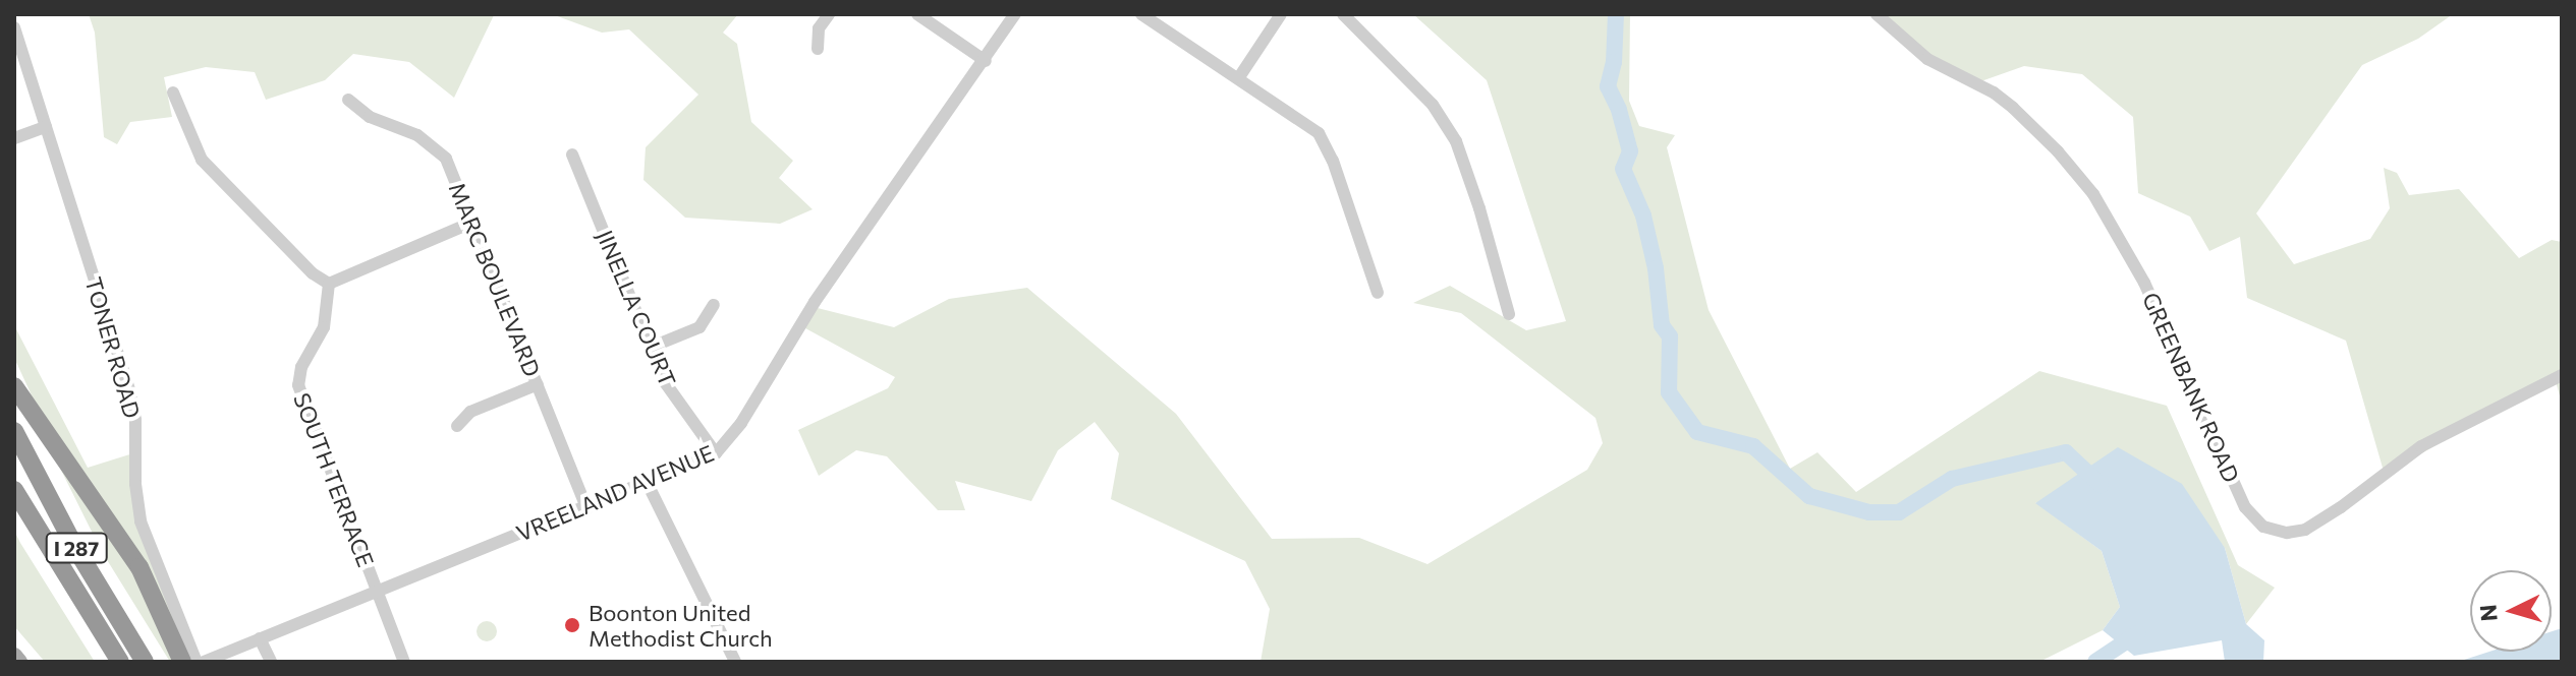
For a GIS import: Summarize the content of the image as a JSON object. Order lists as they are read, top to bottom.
{
  "streets": {
    "highway": ["I 287"],
    "street": [
      "MARC BOULEVARD",
      "JINELLA COURT",
      "TONER ROAD",
      "GREENBANK ROAD",
      "SOUTH TERRACE",
      "VREELAND AVENUE"
    ]
  },
  "crossings": [
    ["MARC BOULEVARD", "VREELAND AVENUE"],
    ["JINELLA COURT", "VREELAND AVENUE"],
    ["SOUTH TERRACE", "VREELAND AVENUE"]
  ],
  "places": ["Boonton United Methodist Church"],
  "north": "left"
}
